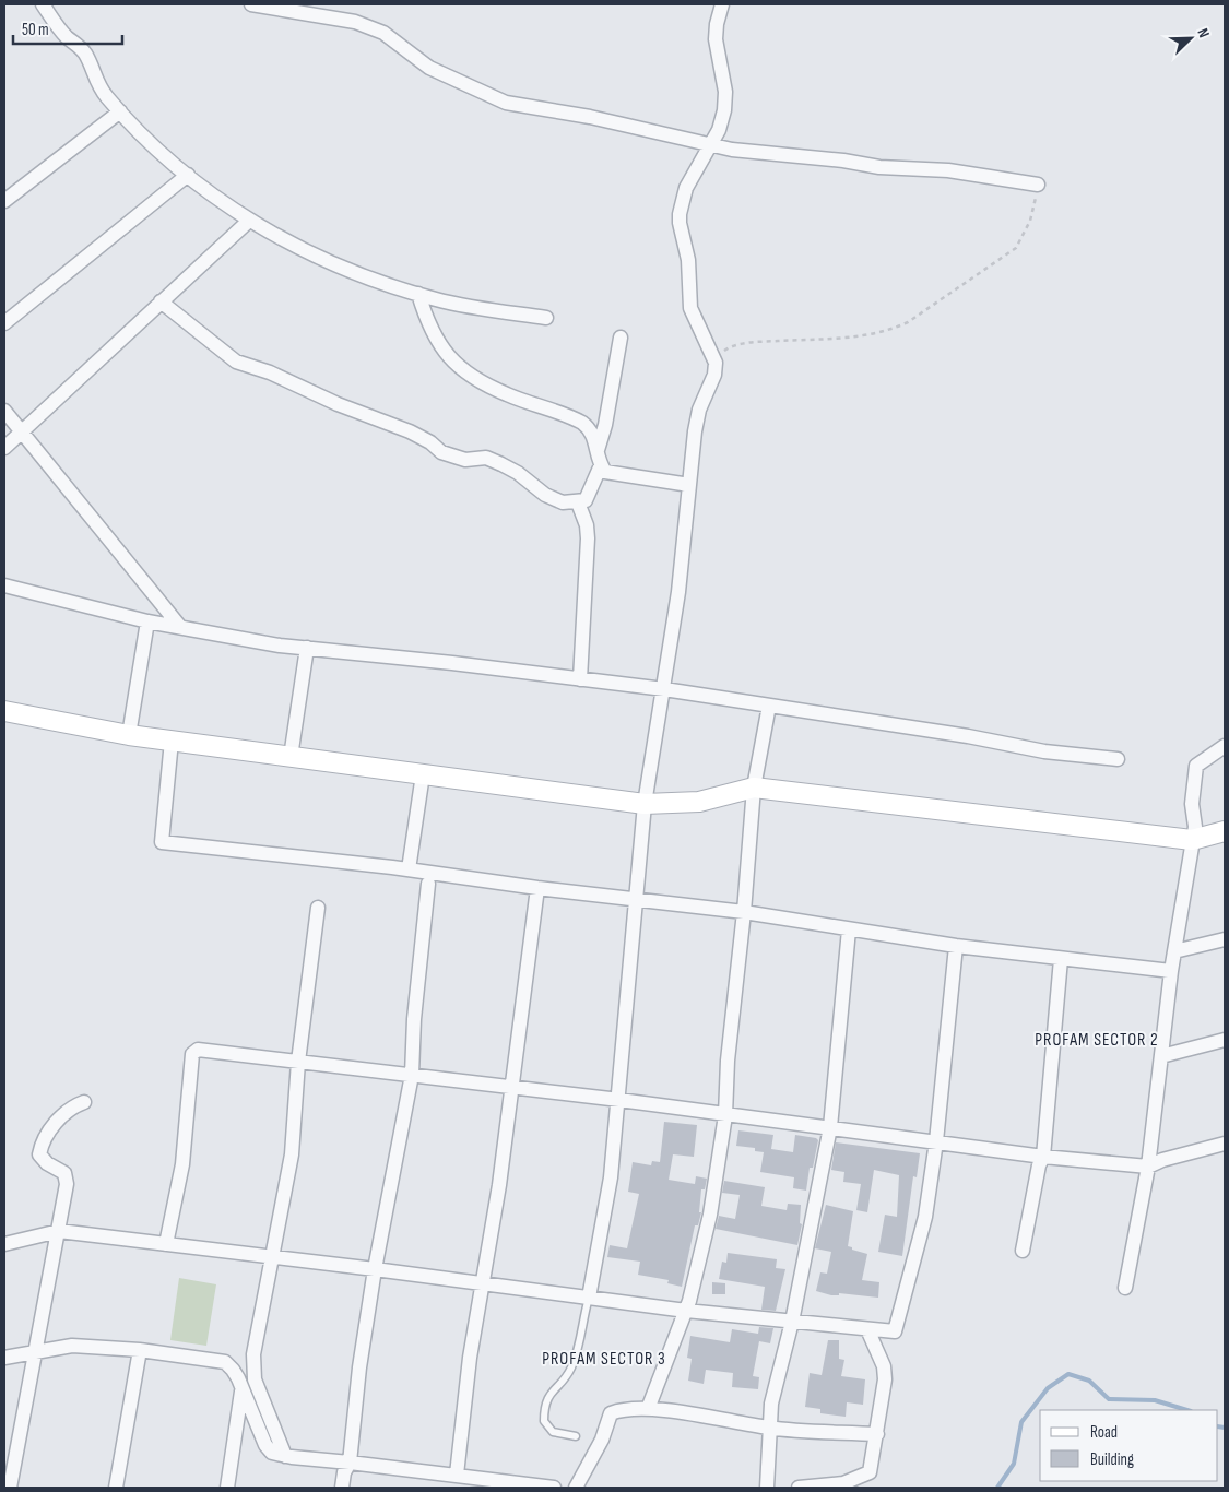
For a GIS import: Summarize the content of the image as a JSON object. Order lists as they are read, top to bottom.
{
  "districts": ["PROFAM SECTOR 2", "PROFAM SECTOR 3"],
  "legend": ["Road", "Building"],
  "scale_bar": "50 m",
  "north": "top right"
}
